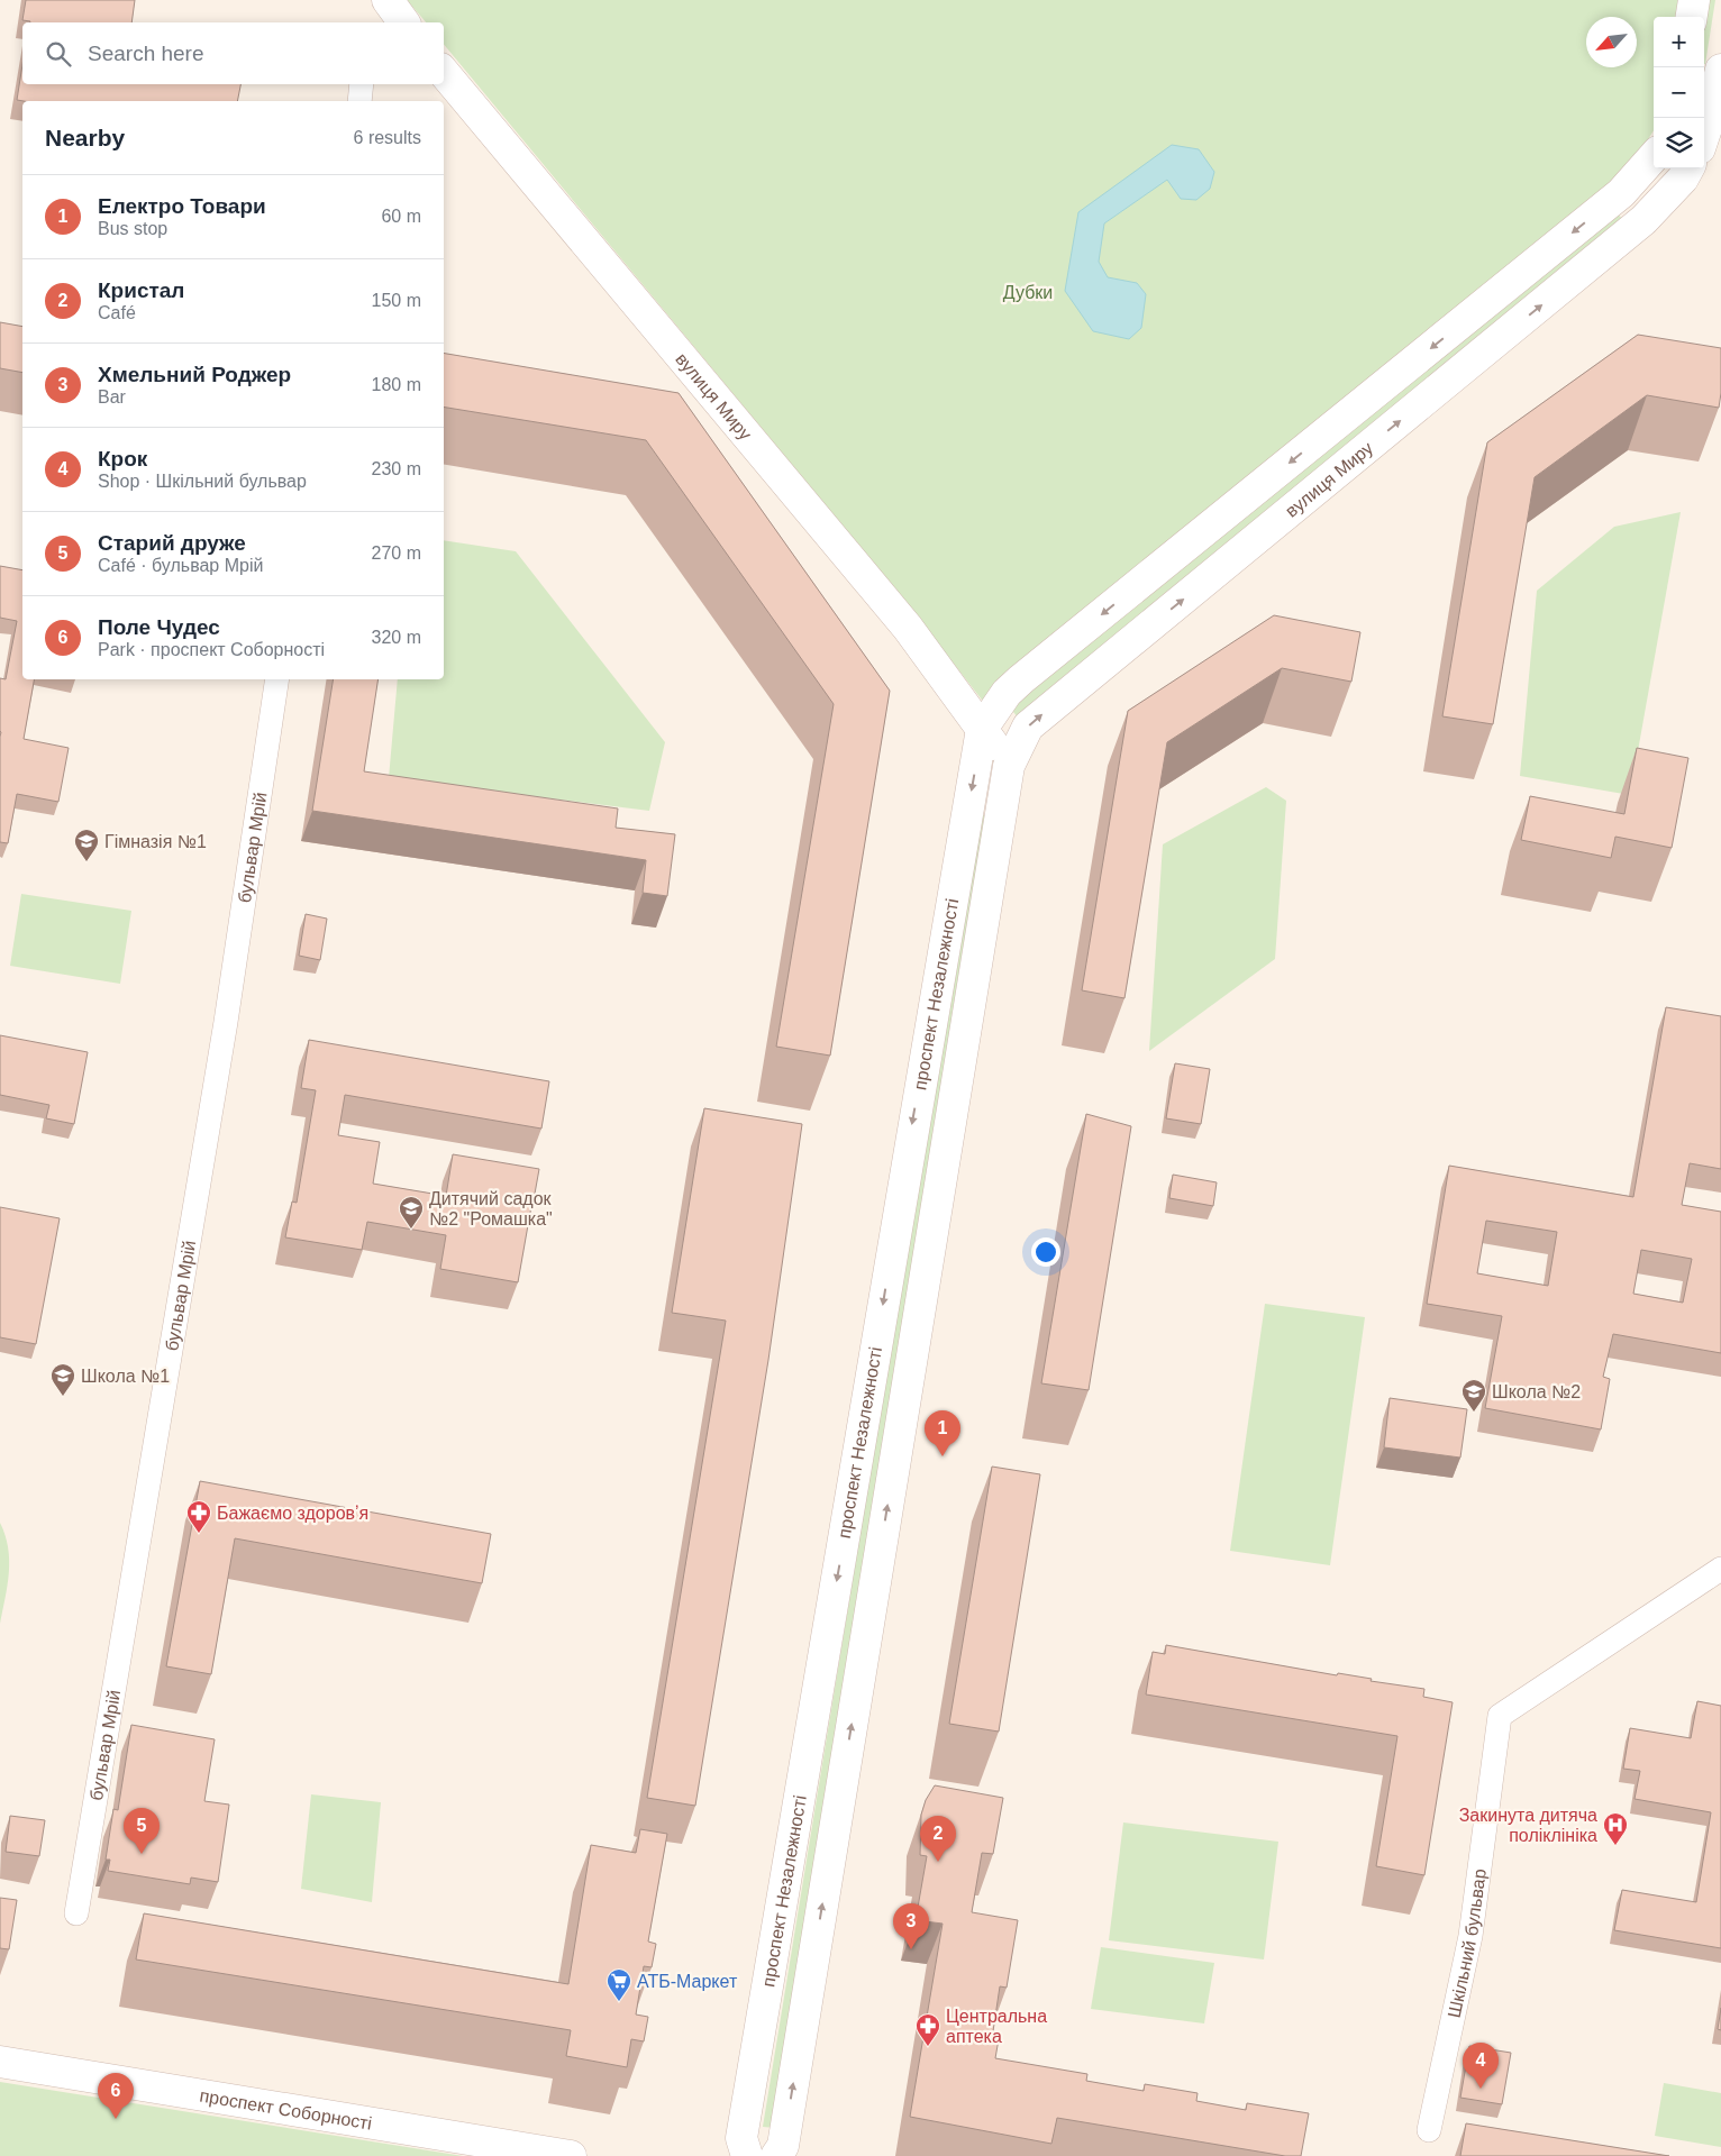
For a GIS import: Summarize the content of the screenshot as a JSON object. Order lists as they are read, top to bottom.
{
  "streets": {
    "street": [
      "вулиця Миру",
      "бульвар Мрій",
      "проспект Незалежності",
      "Шкільний бульвар",
      "проспект Соборності"
    ]
  },
  "crossings": [
    ["вулиця Миру", "проспект Незалежності"]
  ],
  "parks": ["Дубки"],
  "places": {
    "school or university": [
      "Гімназія №1",
      "Дитячий садок №2 \"Ромашка\"",
      "Школа №1",
      "Школа №2"
    ],
    "pharmacy": ["Бажаємо здоровʼя", "Центральна аптека"],
    "hospital": ["Закинута дитяча поліклініка"],
    "supermarket": ["АТБ-Маркет"]
  },
  "north": "bottom left",
  "page": {
    "map_buttons": ["+", "−"],
    "search": "Search here",
    "heading": ["Nearby", "6 results"],
    "list": [
      {
        "mark": "1",
        "name": "Електро Товари",
        "note": "Bus stop",
        "value": "60 m"
      },
      {
        "mark": "2",
        "name": "Кристал",
        "note": "Café",
        "value": "150 m"
      },
      {
        "mark": "3",
        "name": "Хмельний Роджер",
        "note": "Bar",
        "value": "180 m"
      },
      {
        "mark": "4",
        "name": "Крок",
        "note": "Shop · Шкільний бульвар",
        "value": "230 m"
      },
      {
        "mark": "5",
        "name": "Старий друже",
        "note": "Café · бульвар Мрій",
        "value": "270 m"
      },
      {
        "mark": "6",
        "name": "Поле Чудес",
        "note": "Park · проспект Соборності",
        "value": "320 m"
      }
    ],
    "pins": [
      "1",
      "5",
      "2",
      "3",
      "4",
      "6"
    ]
  }
}
